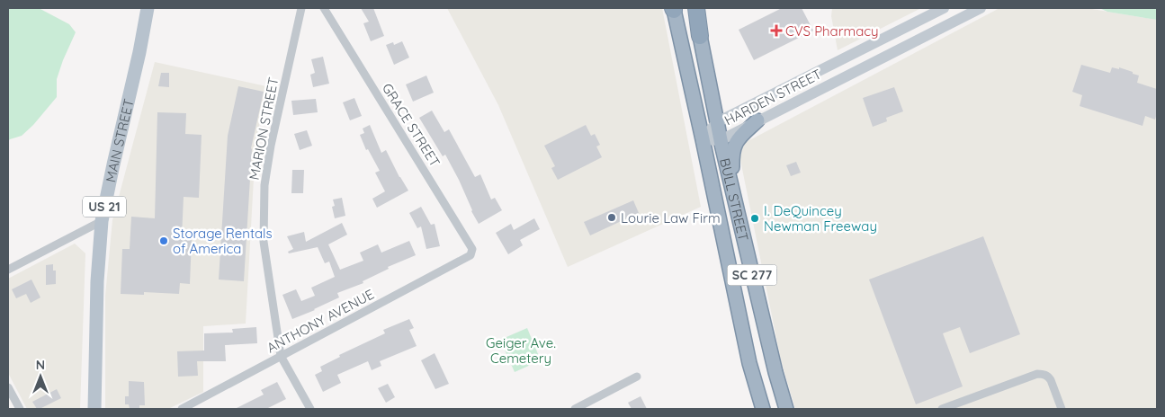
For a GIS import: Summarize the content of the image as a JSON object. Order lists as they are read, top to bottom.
{
  "streets": {
    "highway": ["BULL STREET", "SC 277"],
    "main road": ["HARDEN STREET", "MAIN STREET", "US 21"],
    "street": ["GRACE STREET", "MARION STREET", "ANTHONY AVENUE"]
  },
  "crossings": [
    ["HARDEN STREET", "BULL STREET"],
    ["HARDEN STREET", "SC 277"],
    ["GRACE STREET", "ANTHONY AVENUE"],
    ["MARION STREET", "ANTHONY AVENUE"],
    ["BULL STREET", "SC 277"]
  ],
  "parks": ["Geiger Ave. Cemetery"],
  "places": {
    "health": ["CVS Pharmacy"],
    "other": ["Lourie Law Firm", "I. DeQuincey Newman Freeway", "Storage Rentals of America"]
  },
  "north": "top"
}
